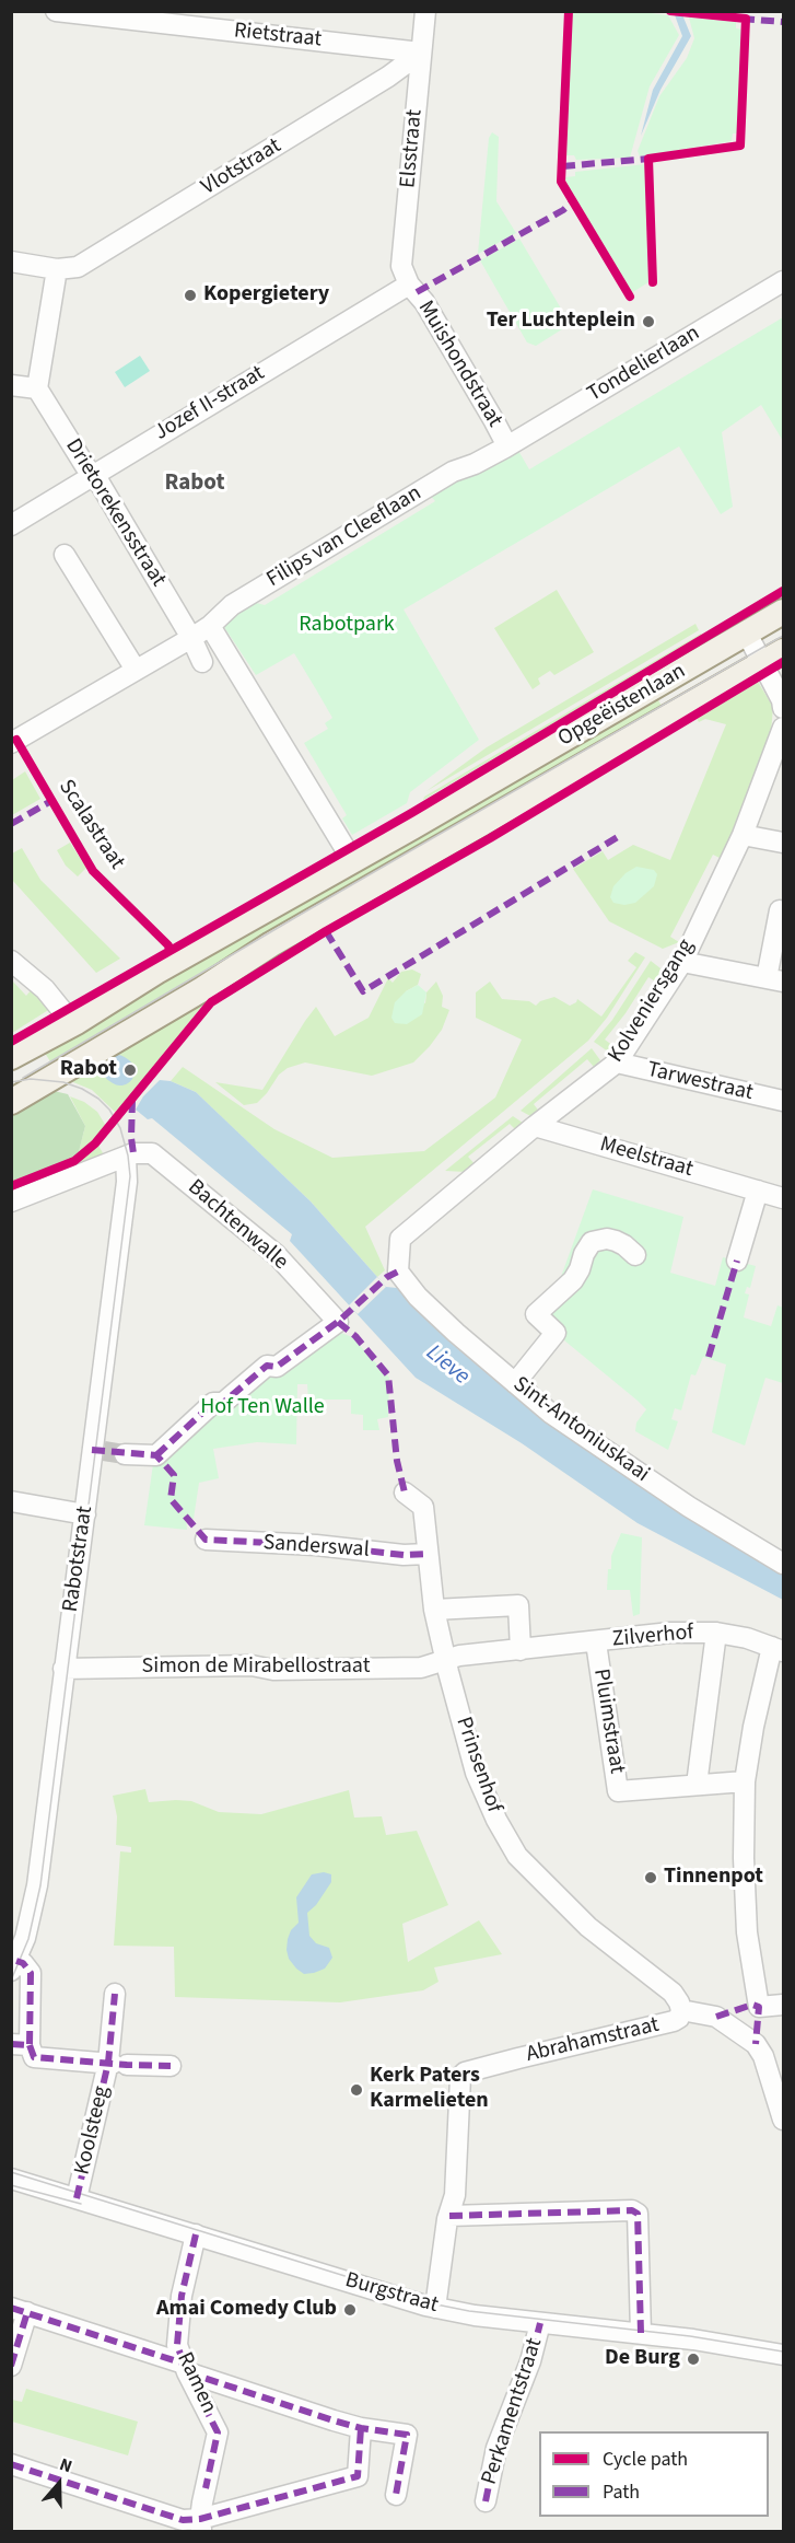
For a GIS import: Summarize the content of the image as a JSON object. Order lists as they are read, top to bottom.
{
  "streets": {
    "main road": ["Opgeëistenlaan"],
    "street": [
      "Rietstraat",
      "Elsstraat",
      "Vlotstraat",
      "Muishondstraat",
      "Tondelierlaan",
      "Jozef II-straat",
      "Drietorekensstraat",
      "Filips van Cleeflaan",
      "Kolveniersgang",
      "Tarwestraat",
      "Meelstraat",
      "Bachtenwalle",
      "Sint-Antoniuskaai",
      "Sanderswal",
      "Rabotstraat",
      "Zilverhof",
      "Simon de Mirabellostraat",
      "Pluimstraat",
      "Prinsenhof",
      "Abrahamstraat",
      "Koolsteeg",
      "Burgstraat",
      "Ramen",
      "Perkamentstraat"
    ],
    "cycle path": ["Scalastraat"]
  },
  "crossings": [
    ["Rietstraat", "Elsstraat"],
    ["Rietstraat", "Vlotstraat"],
    ["Elsstraat", "Vlotstraat"],
    ["Elsstraat", "Muishondstraat"],
    ["Elsstraat", "Jozef II-straat"],
    ["Muishondstraat", "Tondelierlaan"],
    ["Muishondstraat", "Jozef II-straat"],
    ["Muishondstraat", "Filips van Cleeflaan"],
    ["Tondelierlaan", "Filips van Cleeflaan"],
    ["Jozef II-straat", "Drietorekensstraat"],
    ["Drietorekensstraat", "Filips van Cleeflaan"],
    ["Kolveniersgang", "Tarwestraat"],
    ["Kolveniersgang", "Meelstraat"],
    ["Kolveniersgang", "Sint-Antoniuskaai"],
    ["Bachtenwalle", "Rabotstraat"],
    ["Sanderswal", "Prinsenhof"],
    ["Rabotstraat", "Simon de Mirabellostraat"],
    ["Zilverhof", "Simon de Mirabellostraat"],
    ["Zilverhof", "Pluimstraat"],
    ["Zilverhof", "Prinsenhof"],
    ["Simon de Mirabellostraat", "Prinsenhof"],
    ["Prinsenhof", "Abrahamstraat"],
    ["Koolsteeg", "Burgstraat"],
    ["Burgstraat", "Ramen"],
    ["Burgstraat", "Perkamentstraat"]
  ],
  "districts": ["Rabot"],
  "water": ["Lieve"],
  "parks": ["Rabotpark", "Hof Ten Walle"],
  "places": [
    "Kopergietery",
    "Ter Luchteplein",
    "Rabot",
    "Tinnenpot",
    "Kerk Paters Karmelieten",
    "Amai Comedy Club",
    "De Burg"
  ],
  "legend": ["Cycle path", "Path"],
  "north": "top"
}
